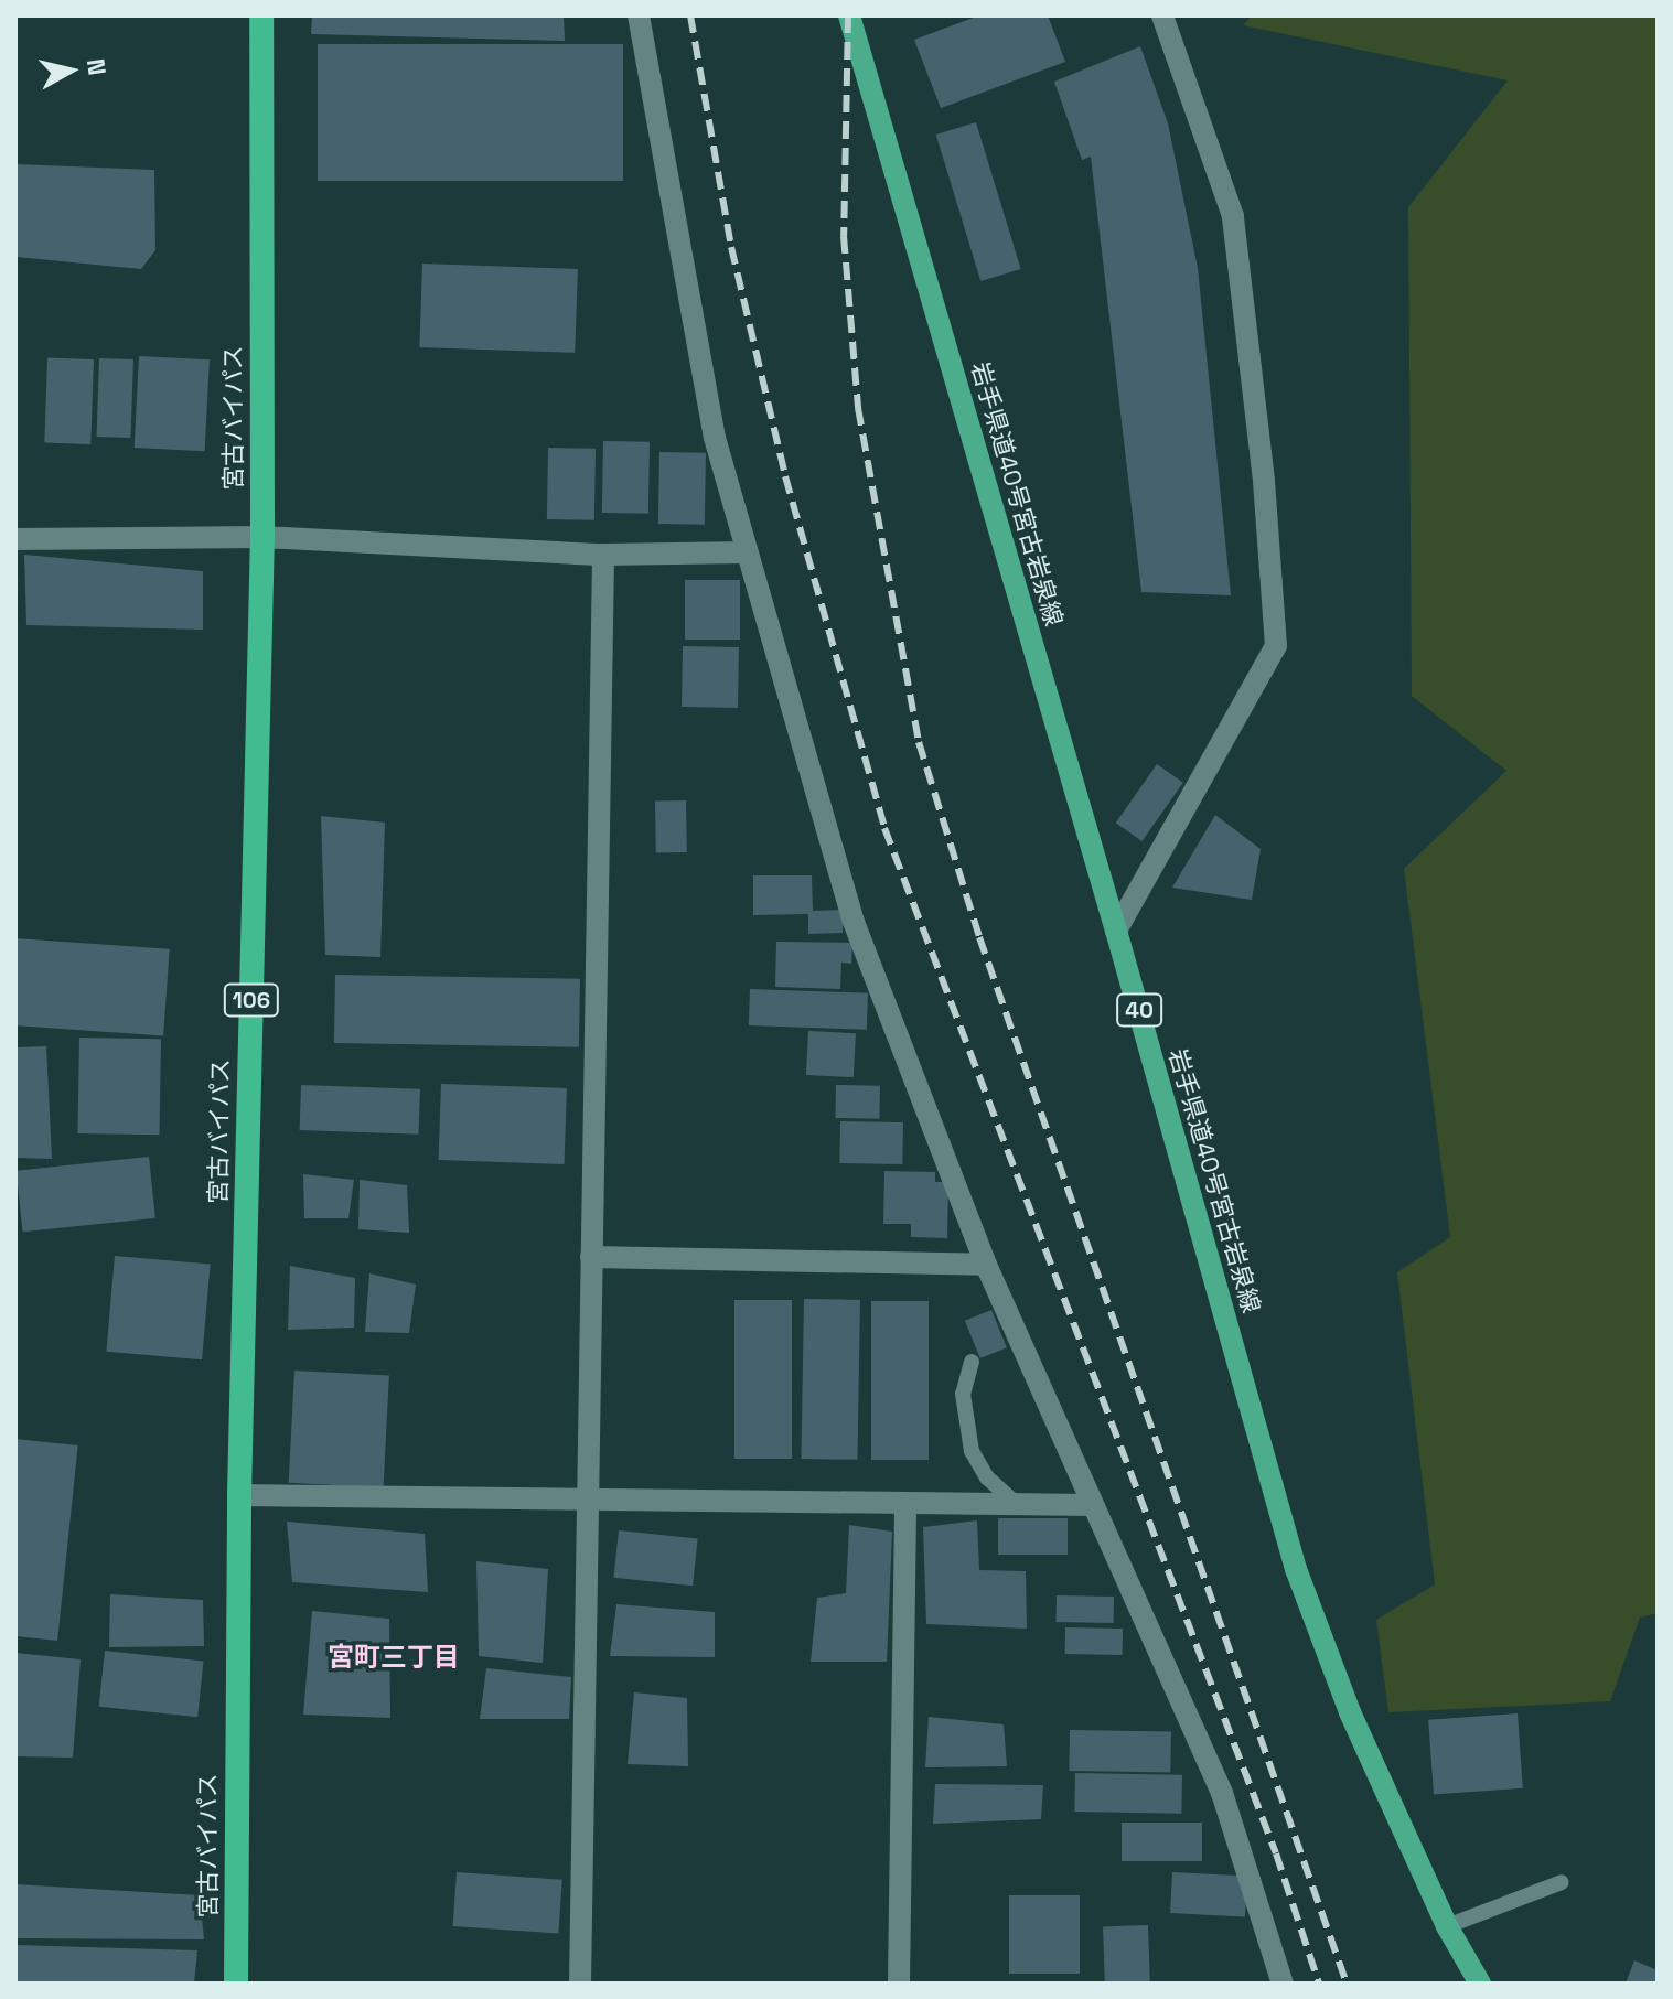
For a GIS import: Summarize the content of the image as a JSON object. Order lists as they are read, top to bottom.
{
  "streets": {
    "highway": ["宮古バイパス", "106"],
    "main road": ["岩手県道40号宮古岩泉線", "40"]
  },
  "districts": ["宮町三丁目"],
  "north": "right"
}
